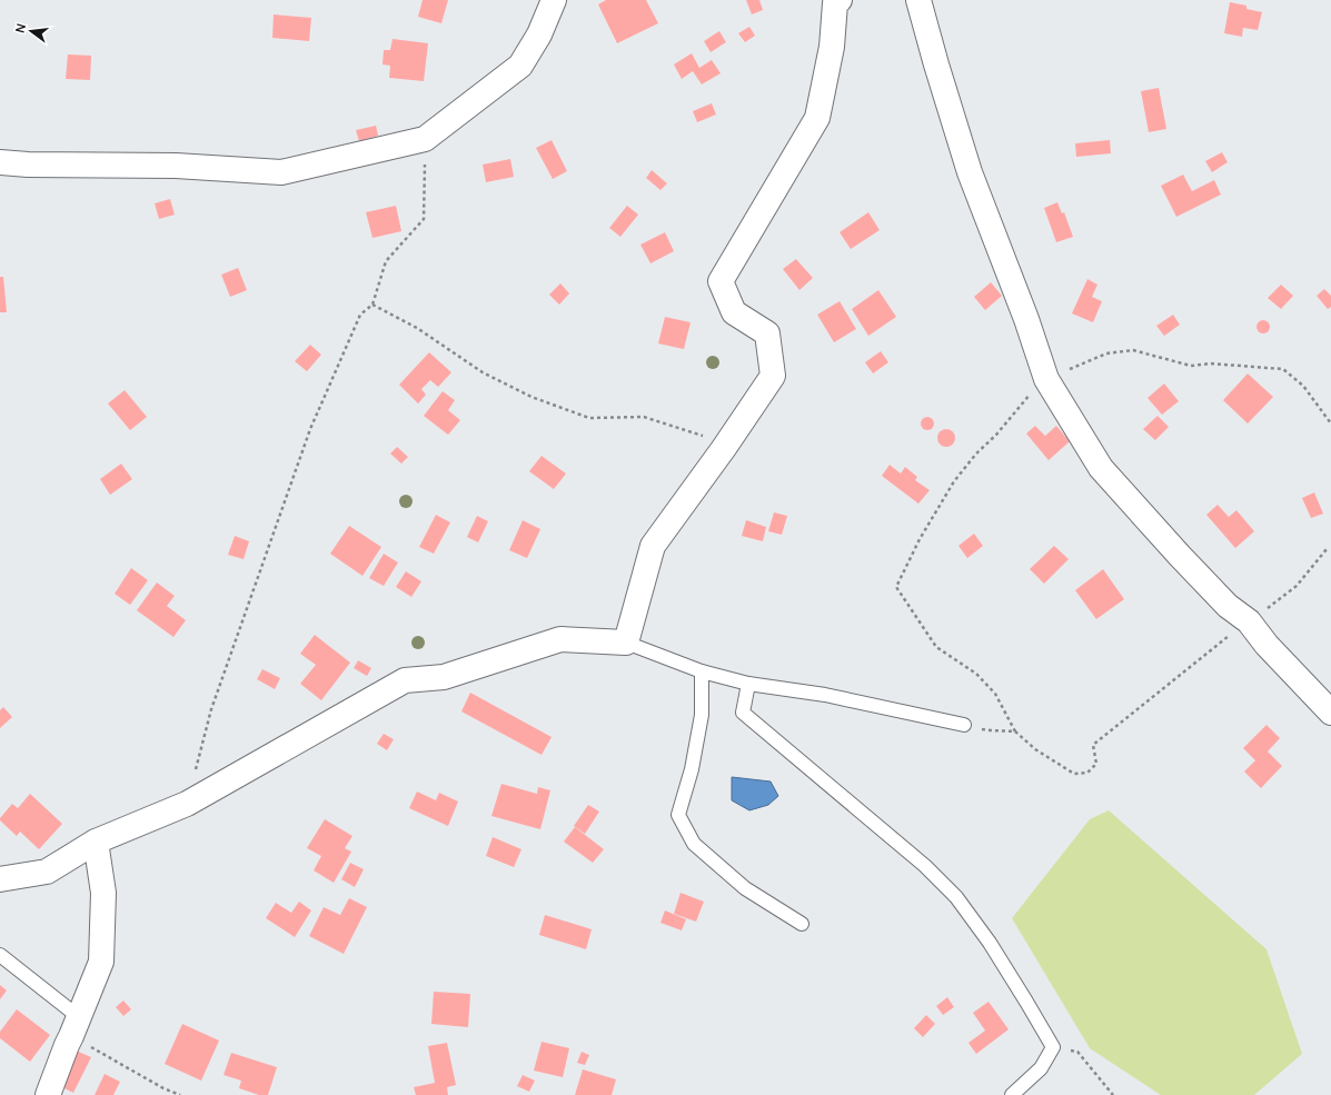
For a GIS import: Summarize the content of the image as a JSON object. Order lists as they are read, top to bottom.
{
  "north": "left"
}
